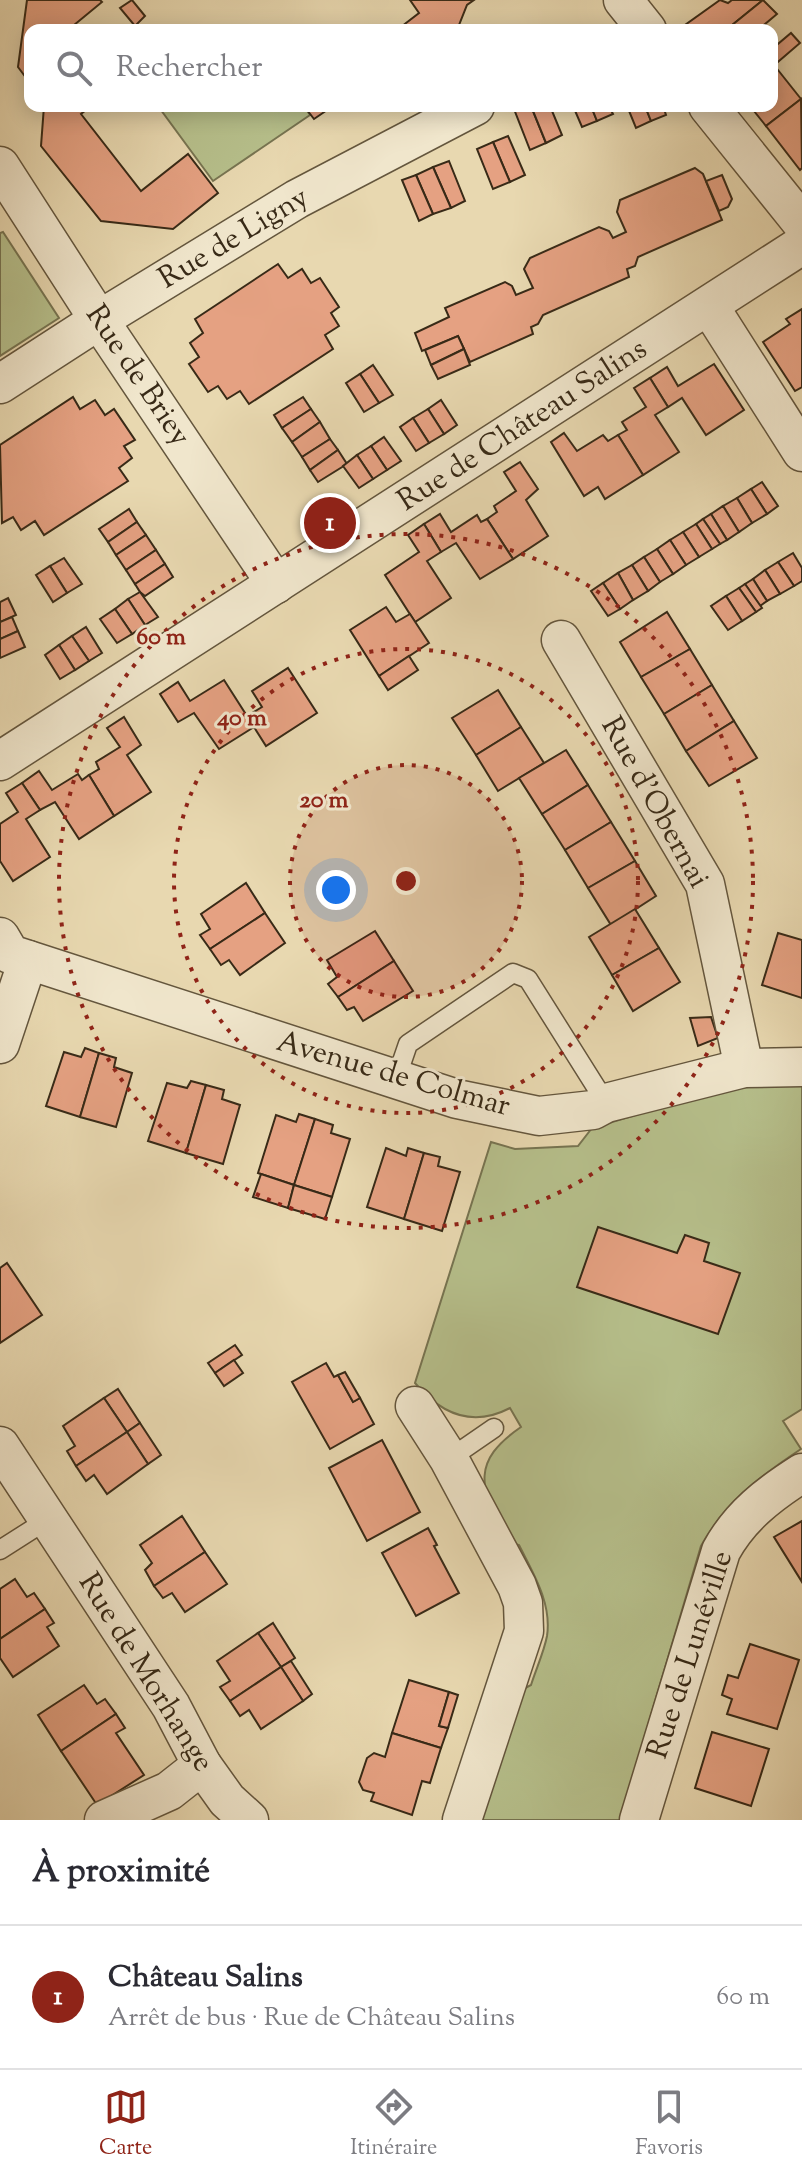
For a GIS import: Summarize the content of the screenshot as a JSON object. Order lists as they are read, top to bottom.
{
  "streets": {
    "street": [
      "Rue de Ligny",
      "Rue de Briey",
      "Rue de Château Salins",
      "Rue d'Obernai",
      "Avenue de Colmar",
      "Rue de Lunéville",
      "Rue de Morhange"
    ]
  },
  "crossings": [
    ["Rue de Ligny", "Rue de Briey"],
    ["Rue de Briey", "Rue de Château Salins"],
    ["Rue d'Obernai", "Avenue de Colmar"]
  ],
  "page": {
    "search": "Rechercher",
    "pins": "1",
    "heading": "À proximité",
    "list": [
      {
        "mark": "1",
        "name": "Château Salins",
        "note": "Arrêt de bus · Rue de Château Salins",
        "value": "60 m"
      }
    ],
    "nav": ["Carte", "Itinéraire", "Favoris"]
  },
  "rings": ["60 m", "40 m", "20 m"]
}
